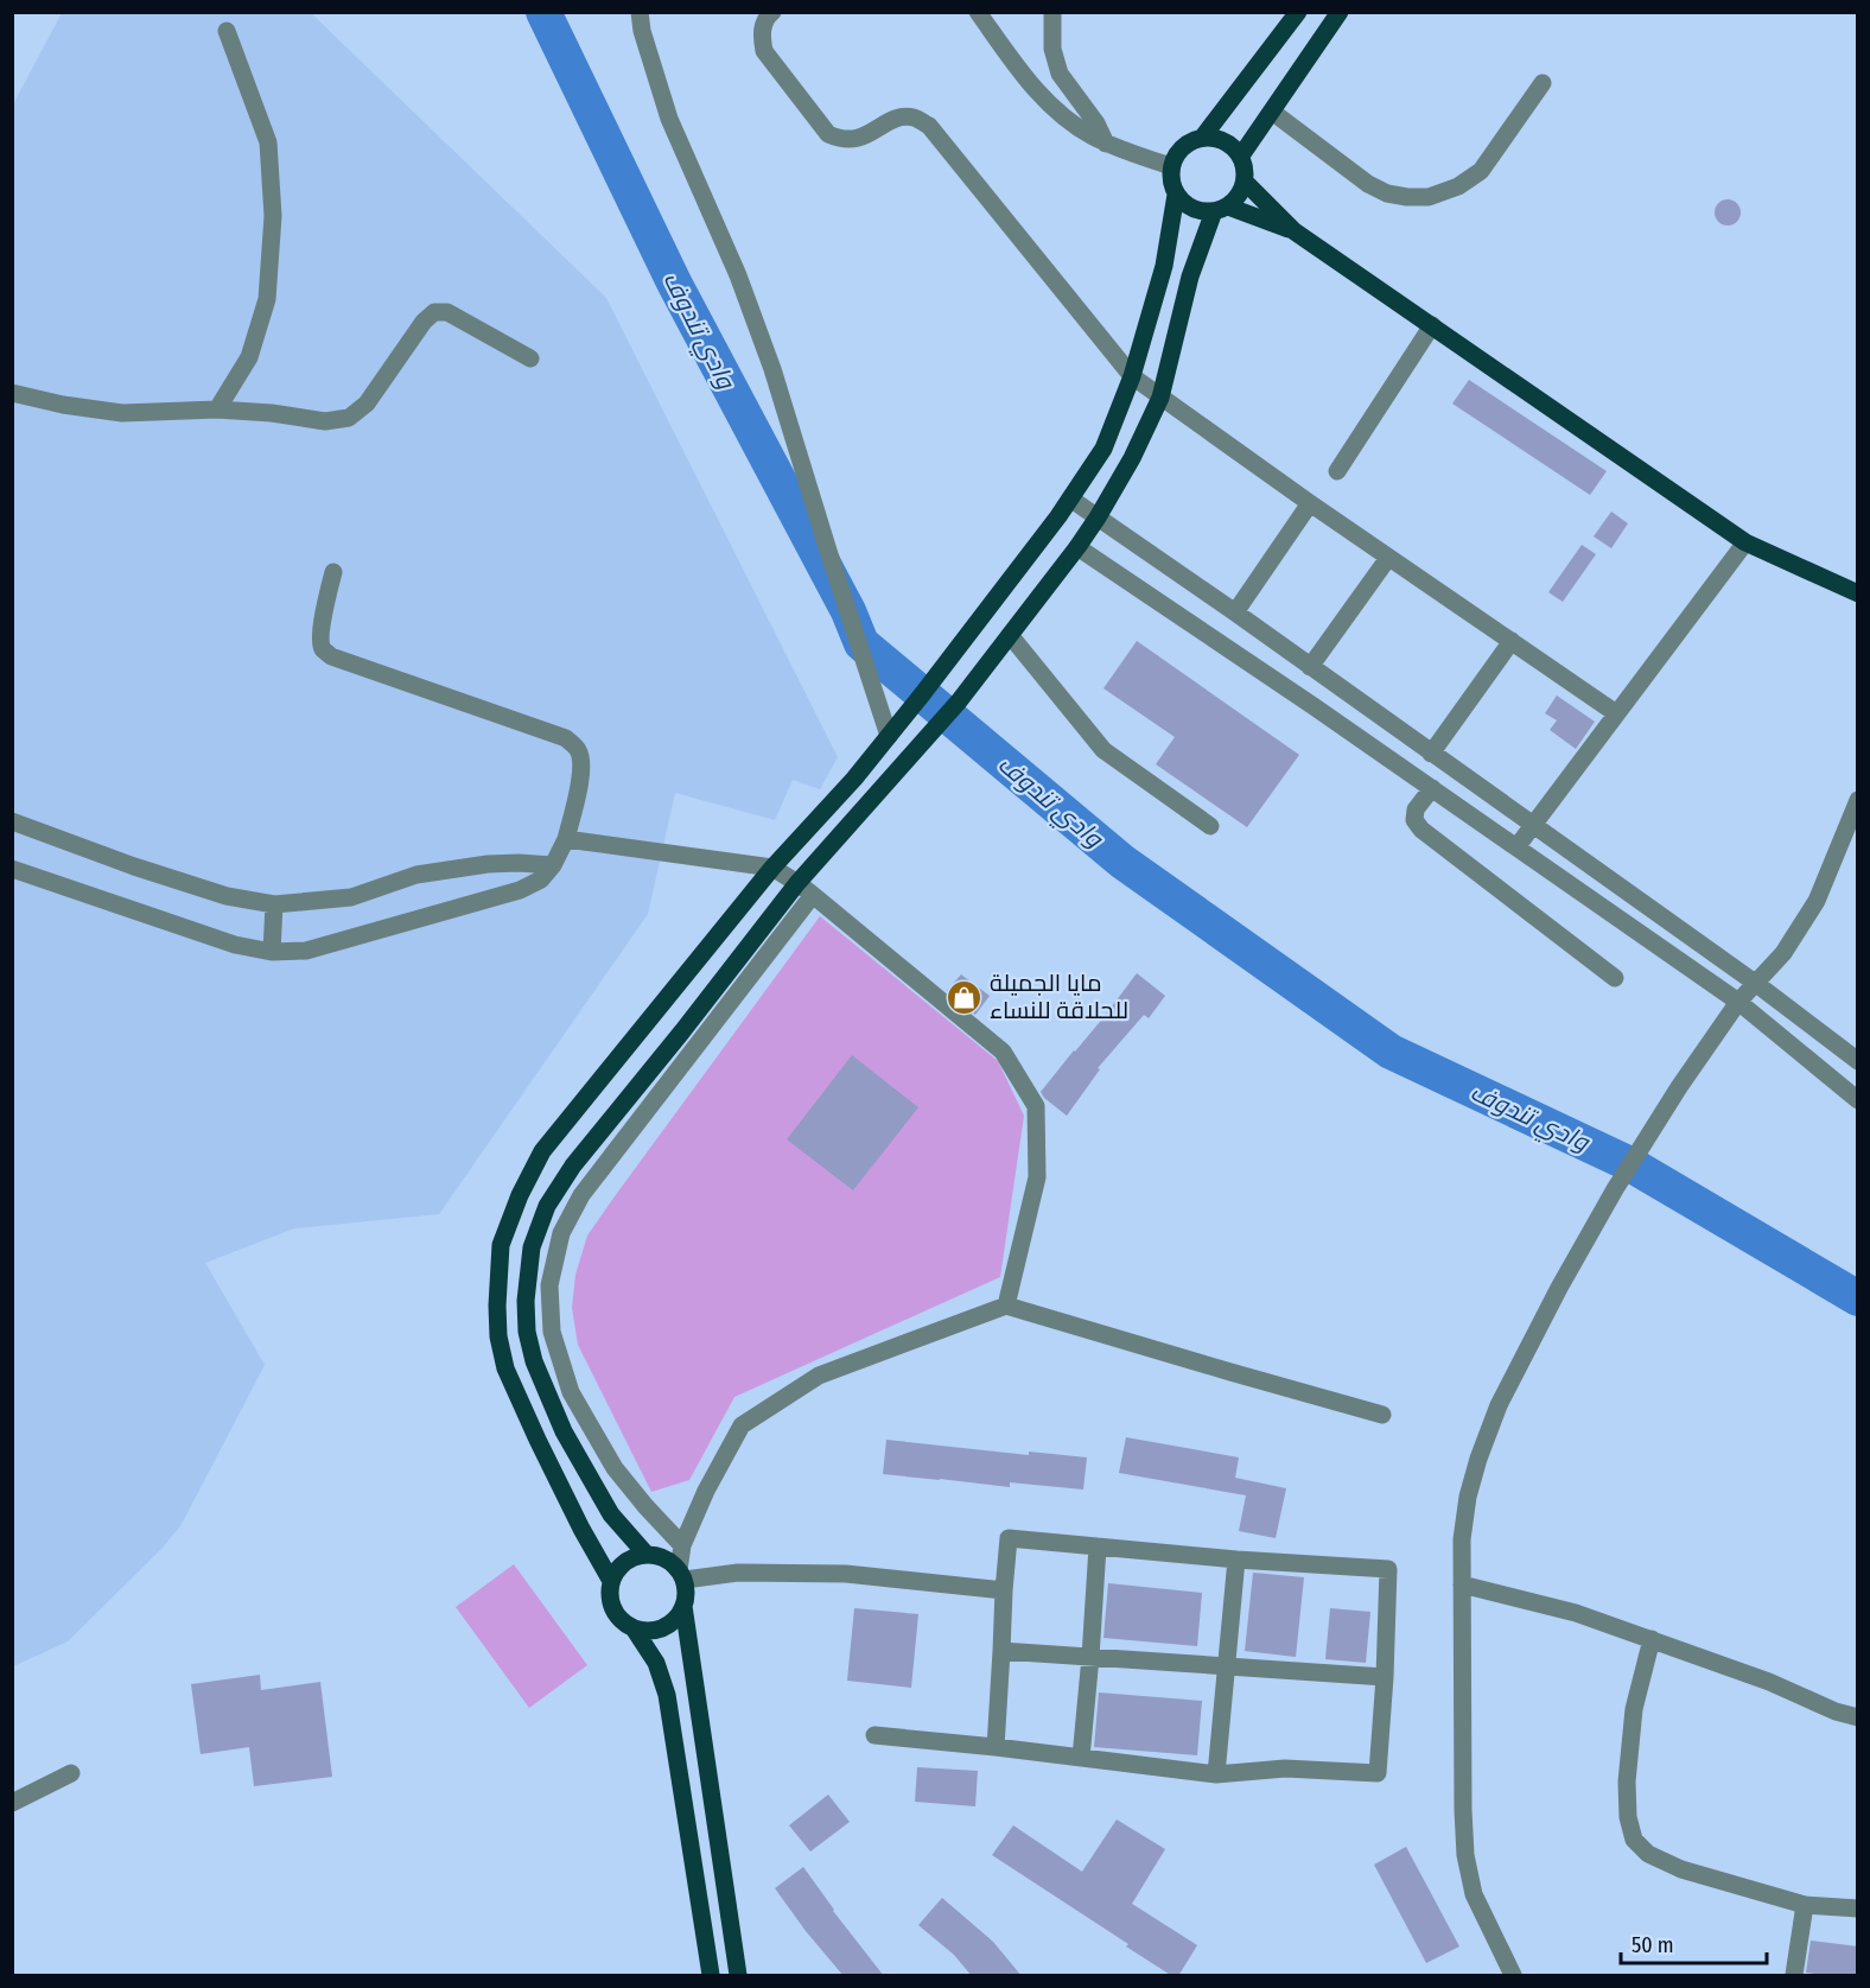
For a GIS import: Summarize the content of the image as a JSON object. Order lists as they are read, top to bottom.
{
  "water": ["وادي تندوف"],
  "places": {
    "shop": ["مايا الجميلة للحلاقة للنساء"]
  },
  "scale_bar": "50 m"
}
